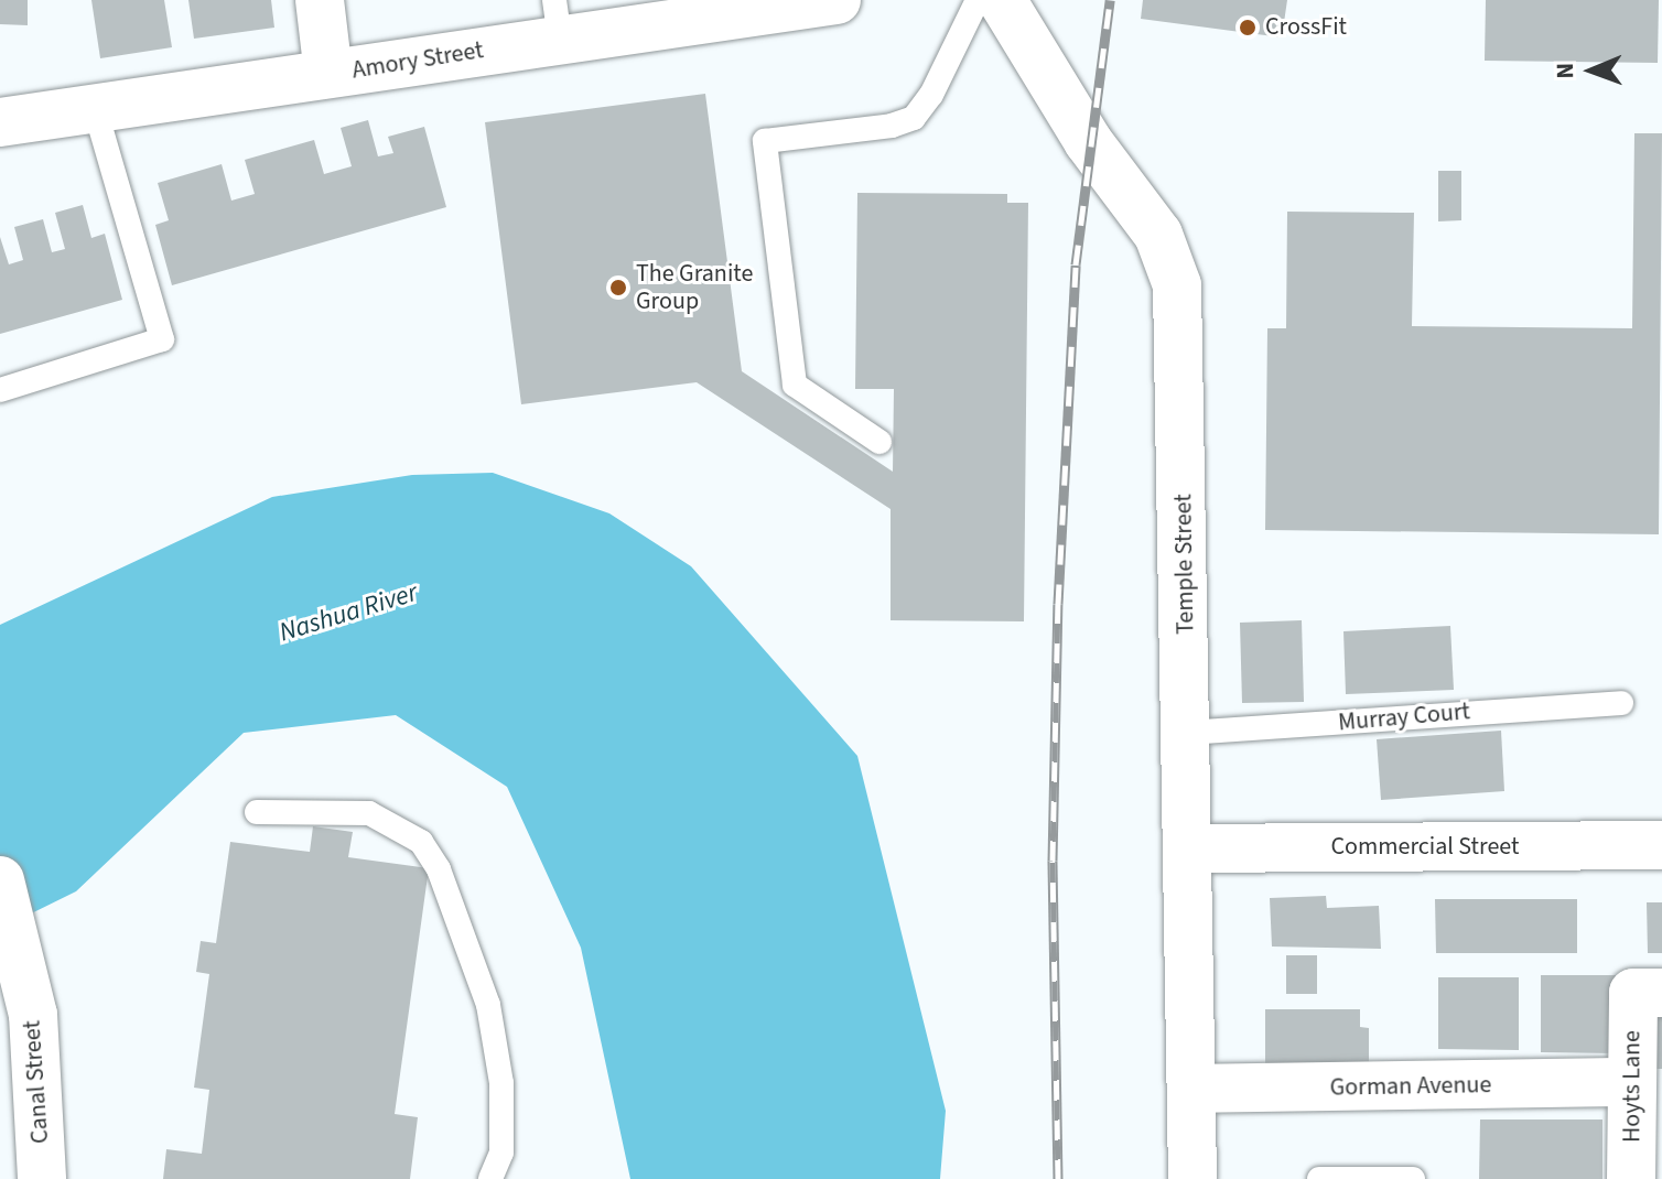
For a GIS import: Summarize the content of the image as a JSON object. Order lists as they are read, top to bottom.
{
  "streets": {
    "street": [
      "Amory Street",
      "Temple Street",
      "Commercial Street",
      "Canal Street",
      "Gorman Avenue",
      "Hoyts Lane"
    ],
    "lane": ["Murray Court"]
  },
  "crossings": [
    ["Temple Street", "Murray Court"],
    ["Temple Street", "Commercial Street"],
    ["Temple Street", "Gorman Avenue"],
    ["Gorman Avenue", "Hoyts Lane"]
  ],
  "water": ["Nashua River"],
  "places": ["CrossFit", "The Granite Group"],
  "north": "left"
}
